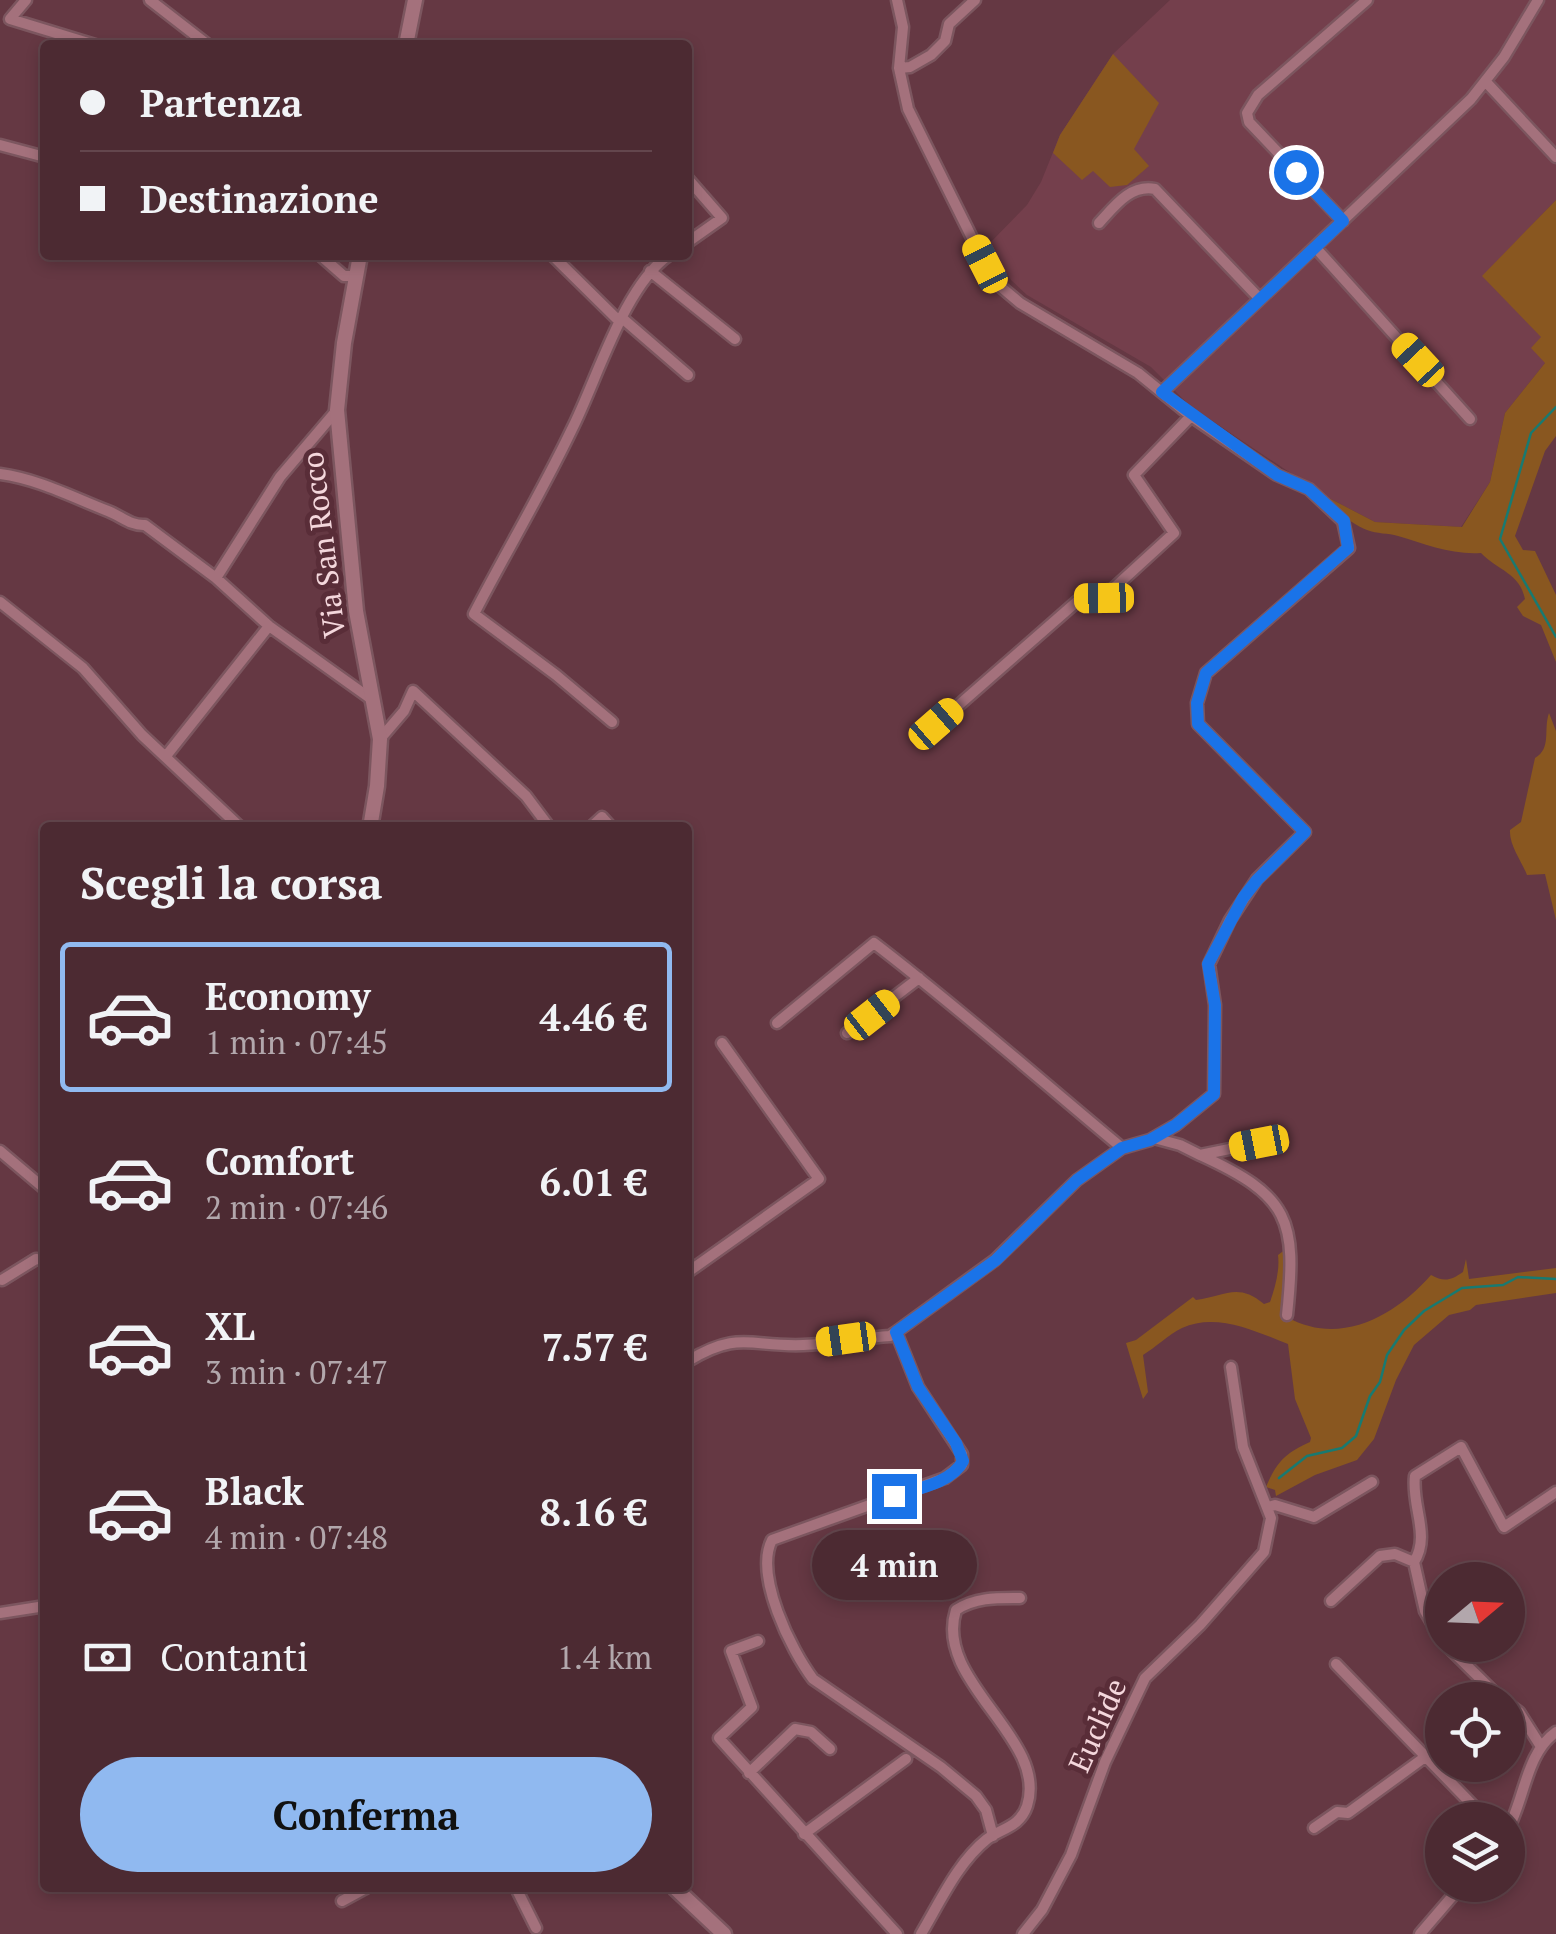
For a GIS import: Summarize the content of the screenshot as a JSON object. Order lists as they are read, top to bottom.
{
  "streets": {
    "street": ["Via San Rocco", "Euclide"]
  },
  "north": "right",
  "page": {
    "banner": ["Partenza", "Destinazione"],
    "heading": "Scegli la corsa",
    "list": [
      {
        "name": "Economy",
        "note": "1 min · 07:45",
        "value": "4.46 €"
      },
      {
        "name": "Comfort",
        "note": "2 min · 07:46",
        "value": "6.01 €"
      },
      {
        "name": "XL",
        "note": "3 min · 07:47",
        "value": "7.57 €"
      },
      {
        "name": "Black",
        "note": "4 min · 07:48",
        "value": "8.16 €"
      }
    ],
    "bubble": "4 min",
    "pay": ["Contanti", "1.4 km"],
    "buttons": "Conferma"
  }
}
